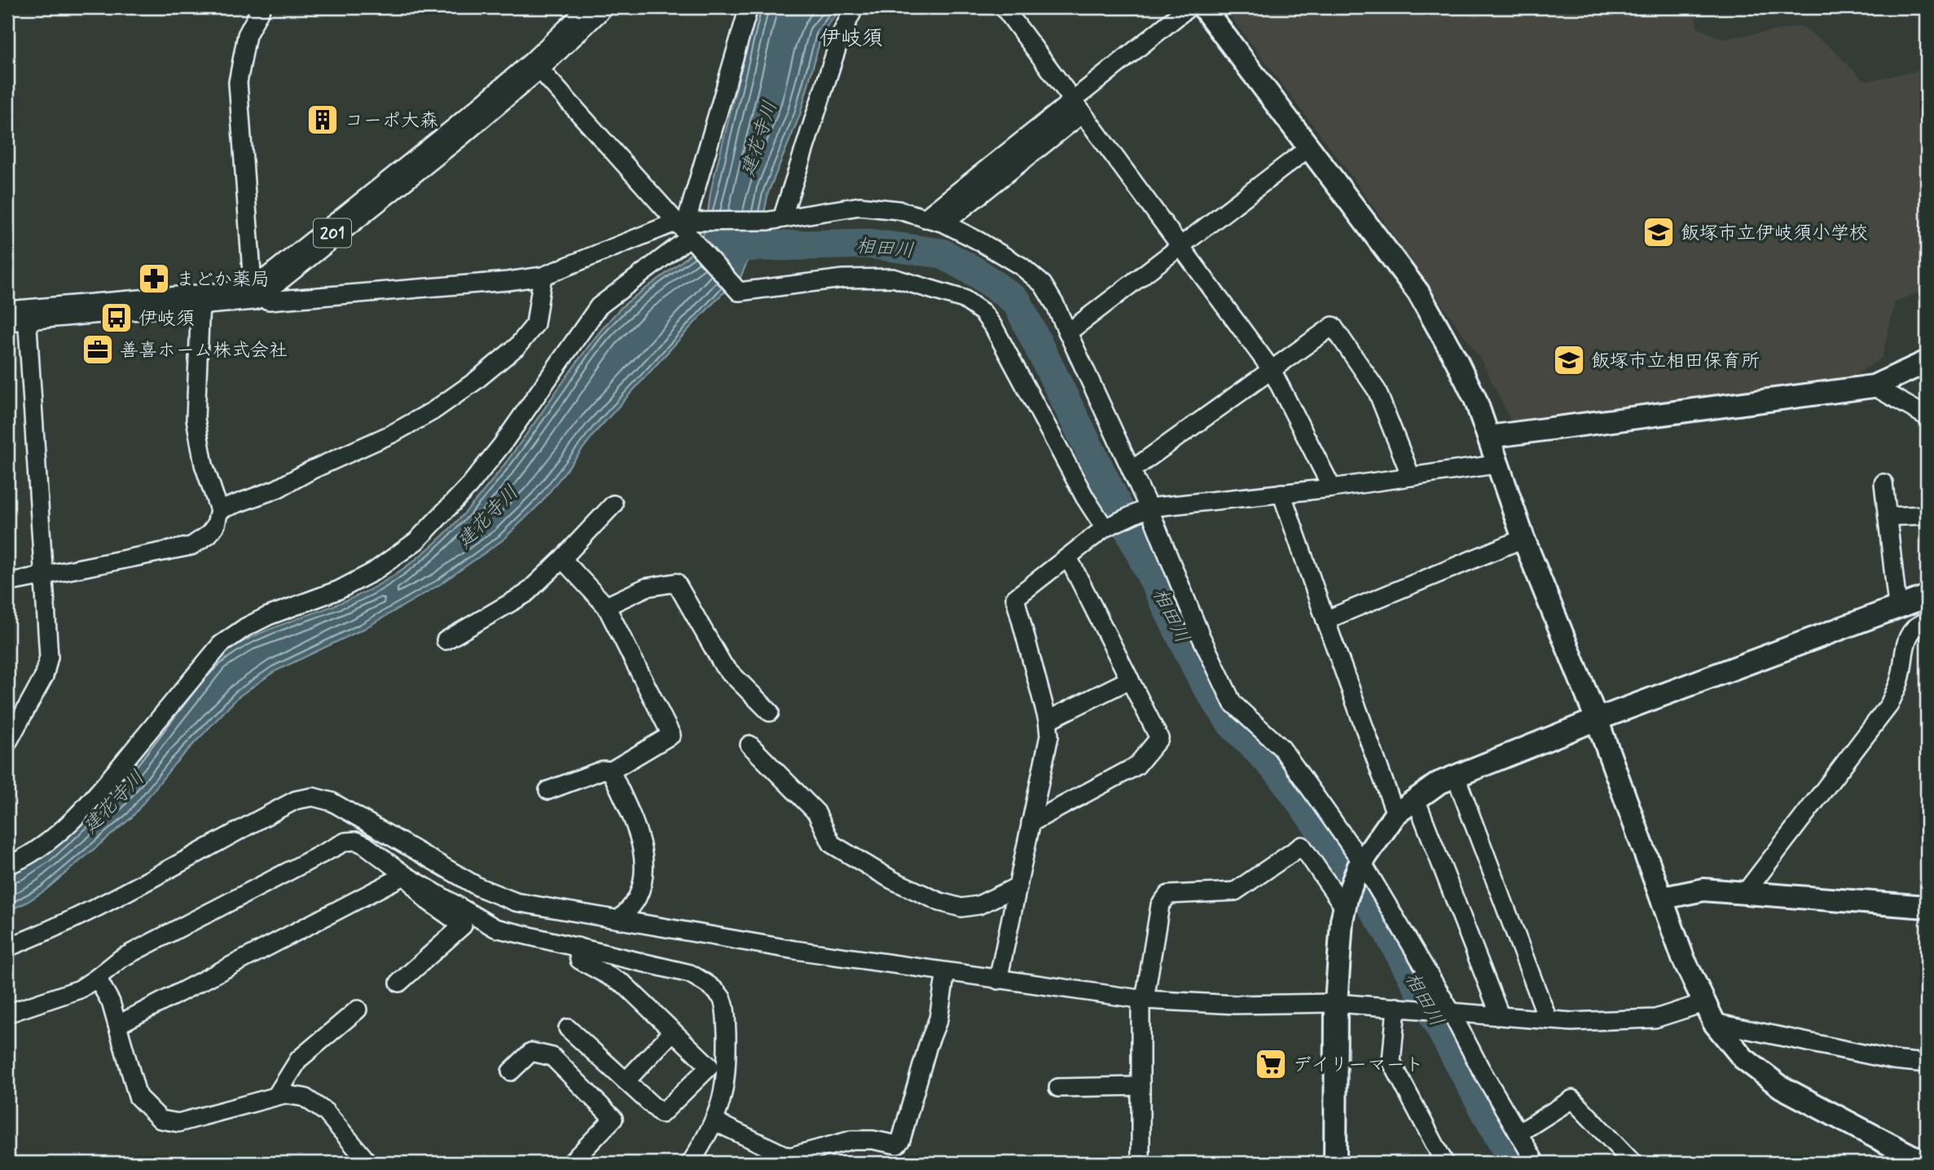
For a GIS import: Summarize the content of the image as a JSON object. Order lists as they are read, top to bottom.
{
  "streets": {
    "highway": ["201"]
  },
  "districts": ["伊岐須"],
  "water": ["建花寺川", "相田川"],
  "places": {
    "building": ["コーポ大森"],
    "school or university": ["飯塚市立伊岐須小学校", "飯塚市立相田保育所"],
    "pharmacy": ["まどか薬局"],
    "bus stop": ["伊岐須"],
    "office": ["善喜ホーム株式会社"],
    "supermarket": ["デイリーマート"]
  }
}
